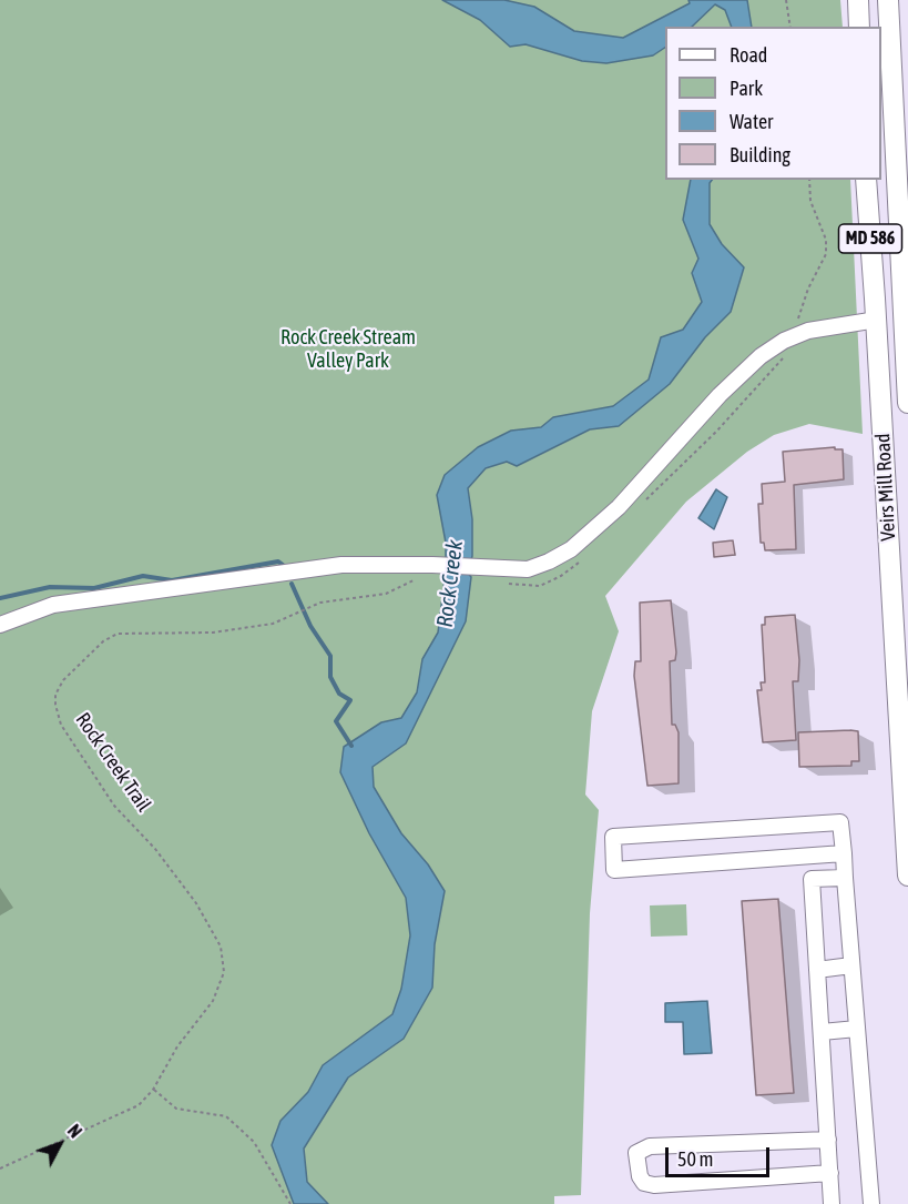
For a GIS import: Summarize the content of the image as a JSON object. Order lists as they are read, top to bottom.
{
  "streets": {
    "main road": ["MD 586", "Veirs Mill Road"],
    "path": ["Rock Creek Trail"]
  },
  "water": ["Rock Creek"],
  "parks": ["Rock Creek Stream Valley Park"],
  "legend": [
    "Road",
    "Park",
    "Water",
    "Building"
  ],
  "scale_bar": "50 m",
  "north": "top right"
}
